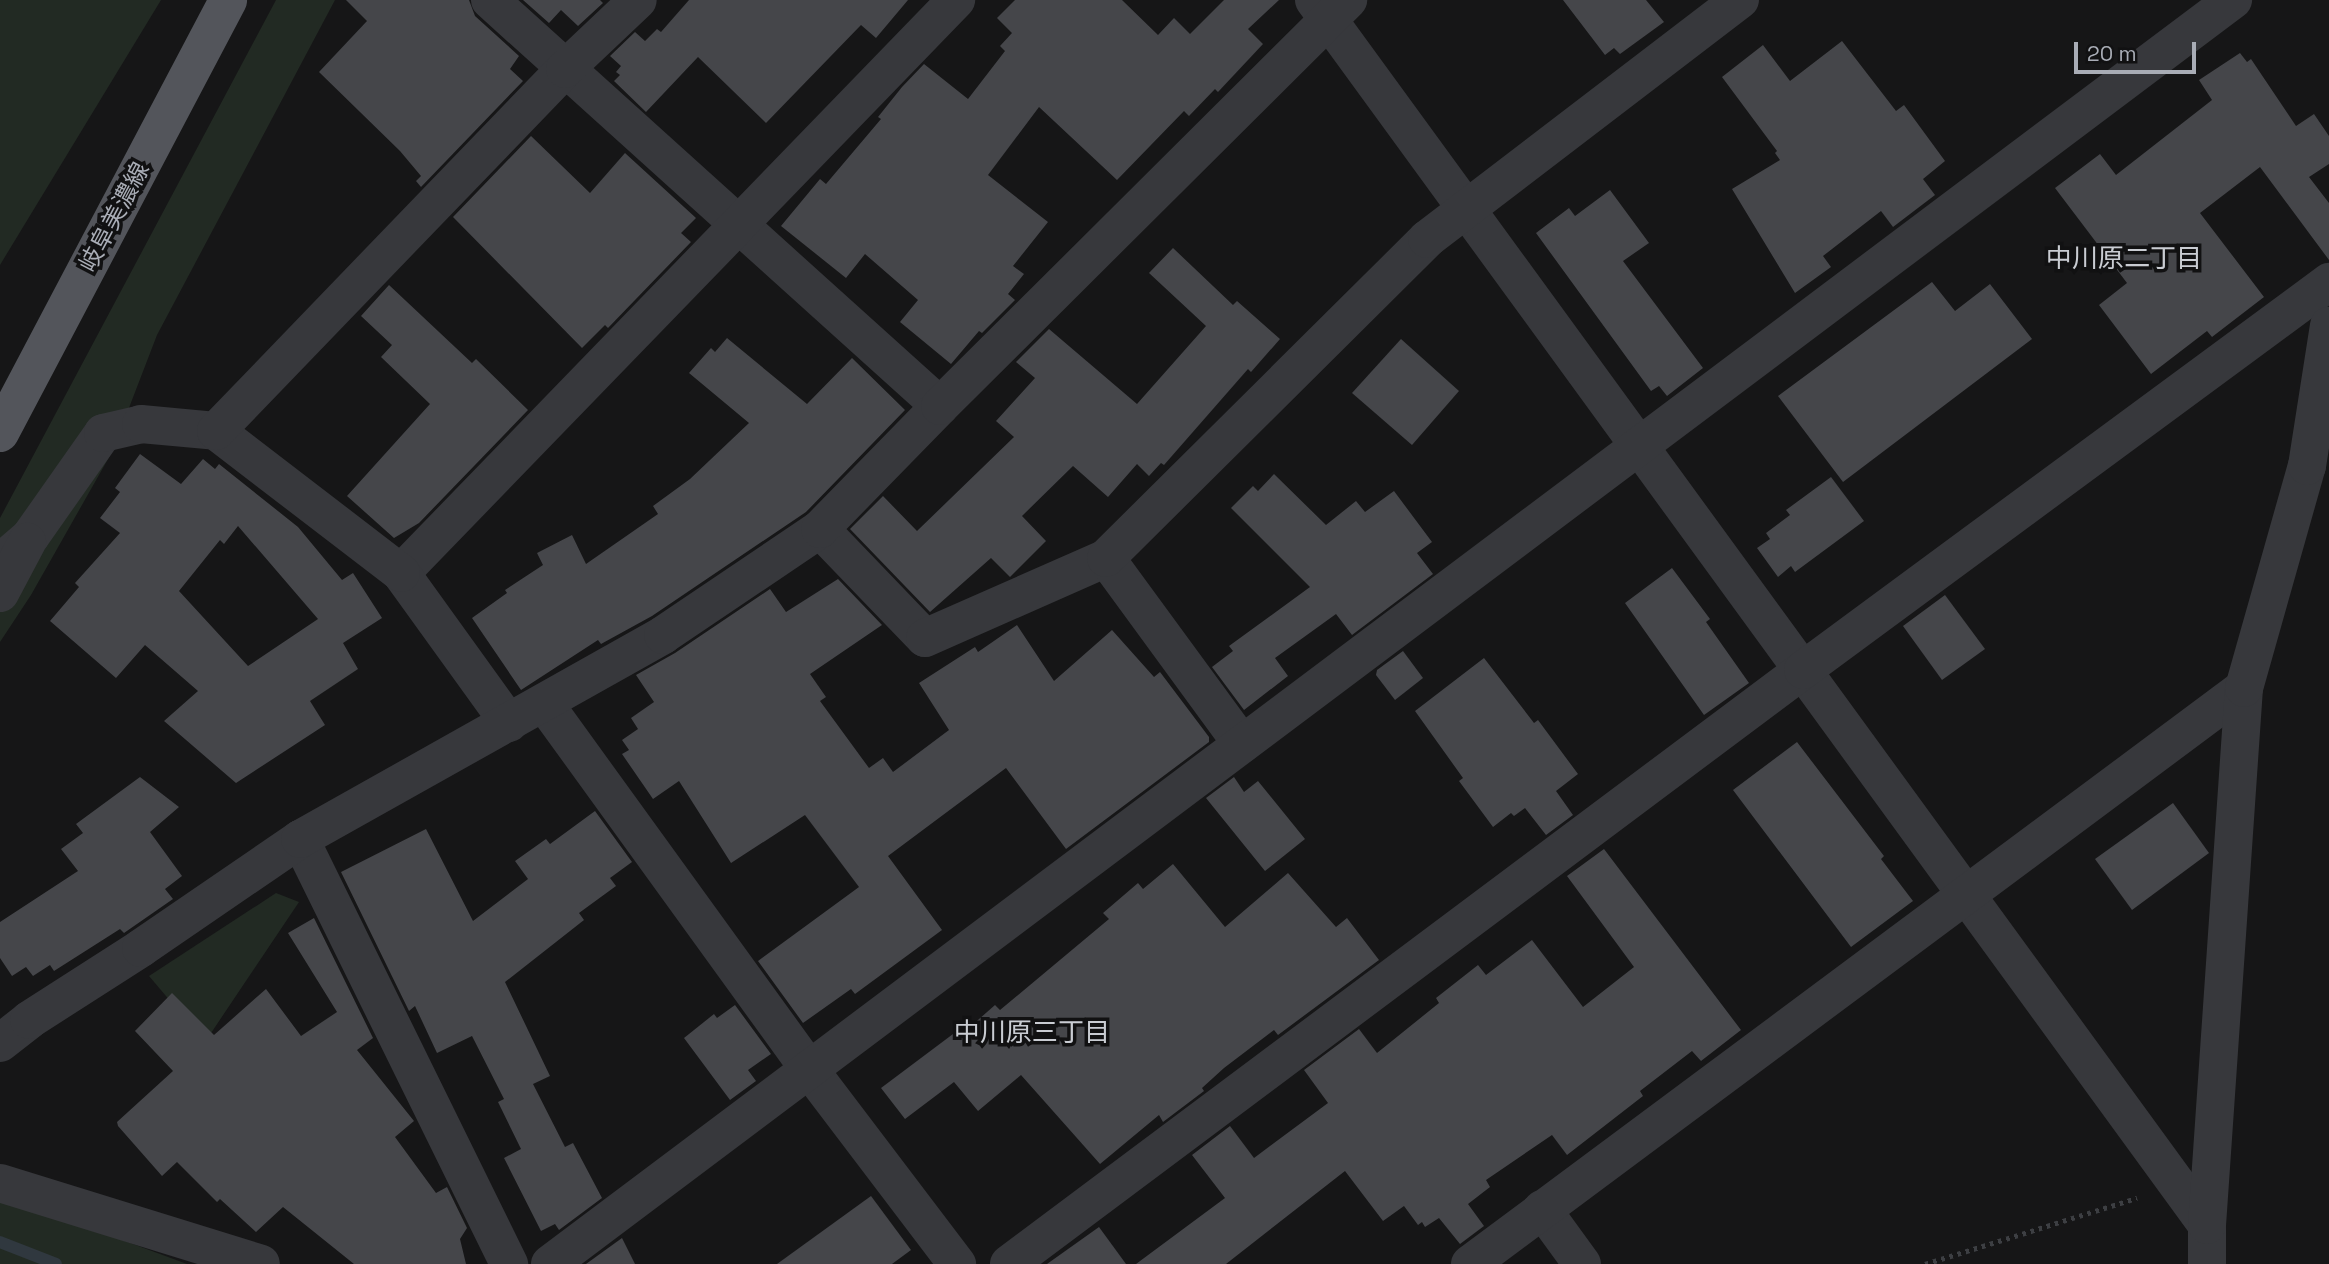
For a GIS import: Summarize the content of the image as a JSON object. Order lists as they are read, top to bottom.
{
  "streets": {
    "main road": ["岐阜美濃線"]
  },
  "districts": ["中川原二丁目", "中川原三丁目"],
  "scale_bar": "20 m"
}
